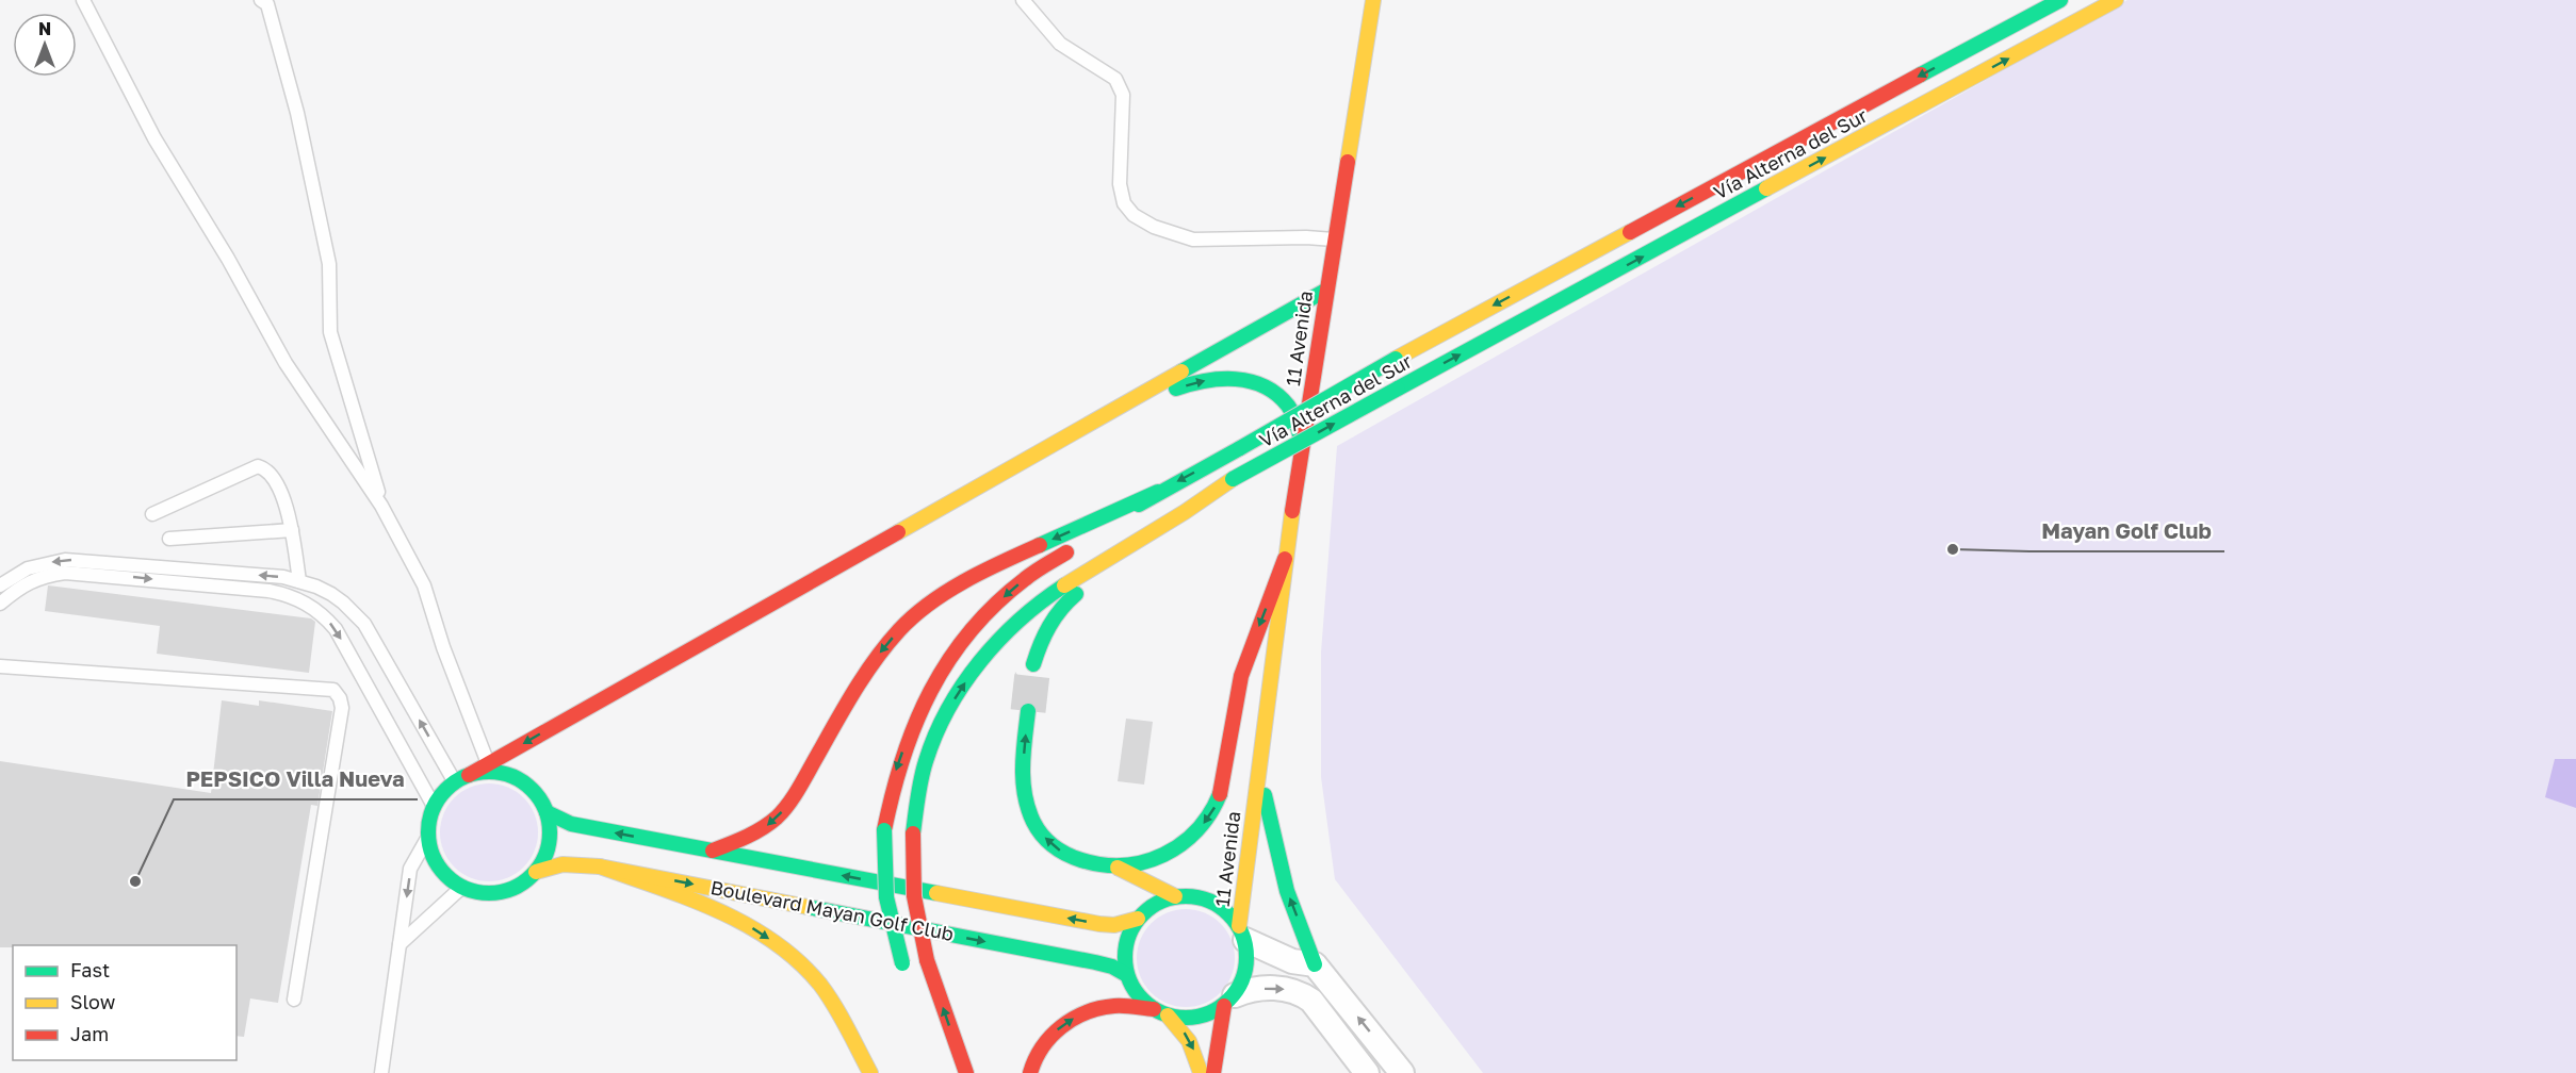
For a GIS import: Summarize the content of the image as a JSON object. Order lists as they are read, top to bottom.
{
  "streets": {
    "main road": ["Vía Alterna del Sur", "11 Avenida", "Boulevard Mayan Golf Club"]
  },
  "crossings": [
    ["11 Avenida", "Boulevard Mayan Golf Club"]
  ],
  "places": ["Mayan Golf Club", "PEPSICO Villa Nueva"],
  "legend": ["Fast", "Slow", "Jam"],
  "north": "top"
}
